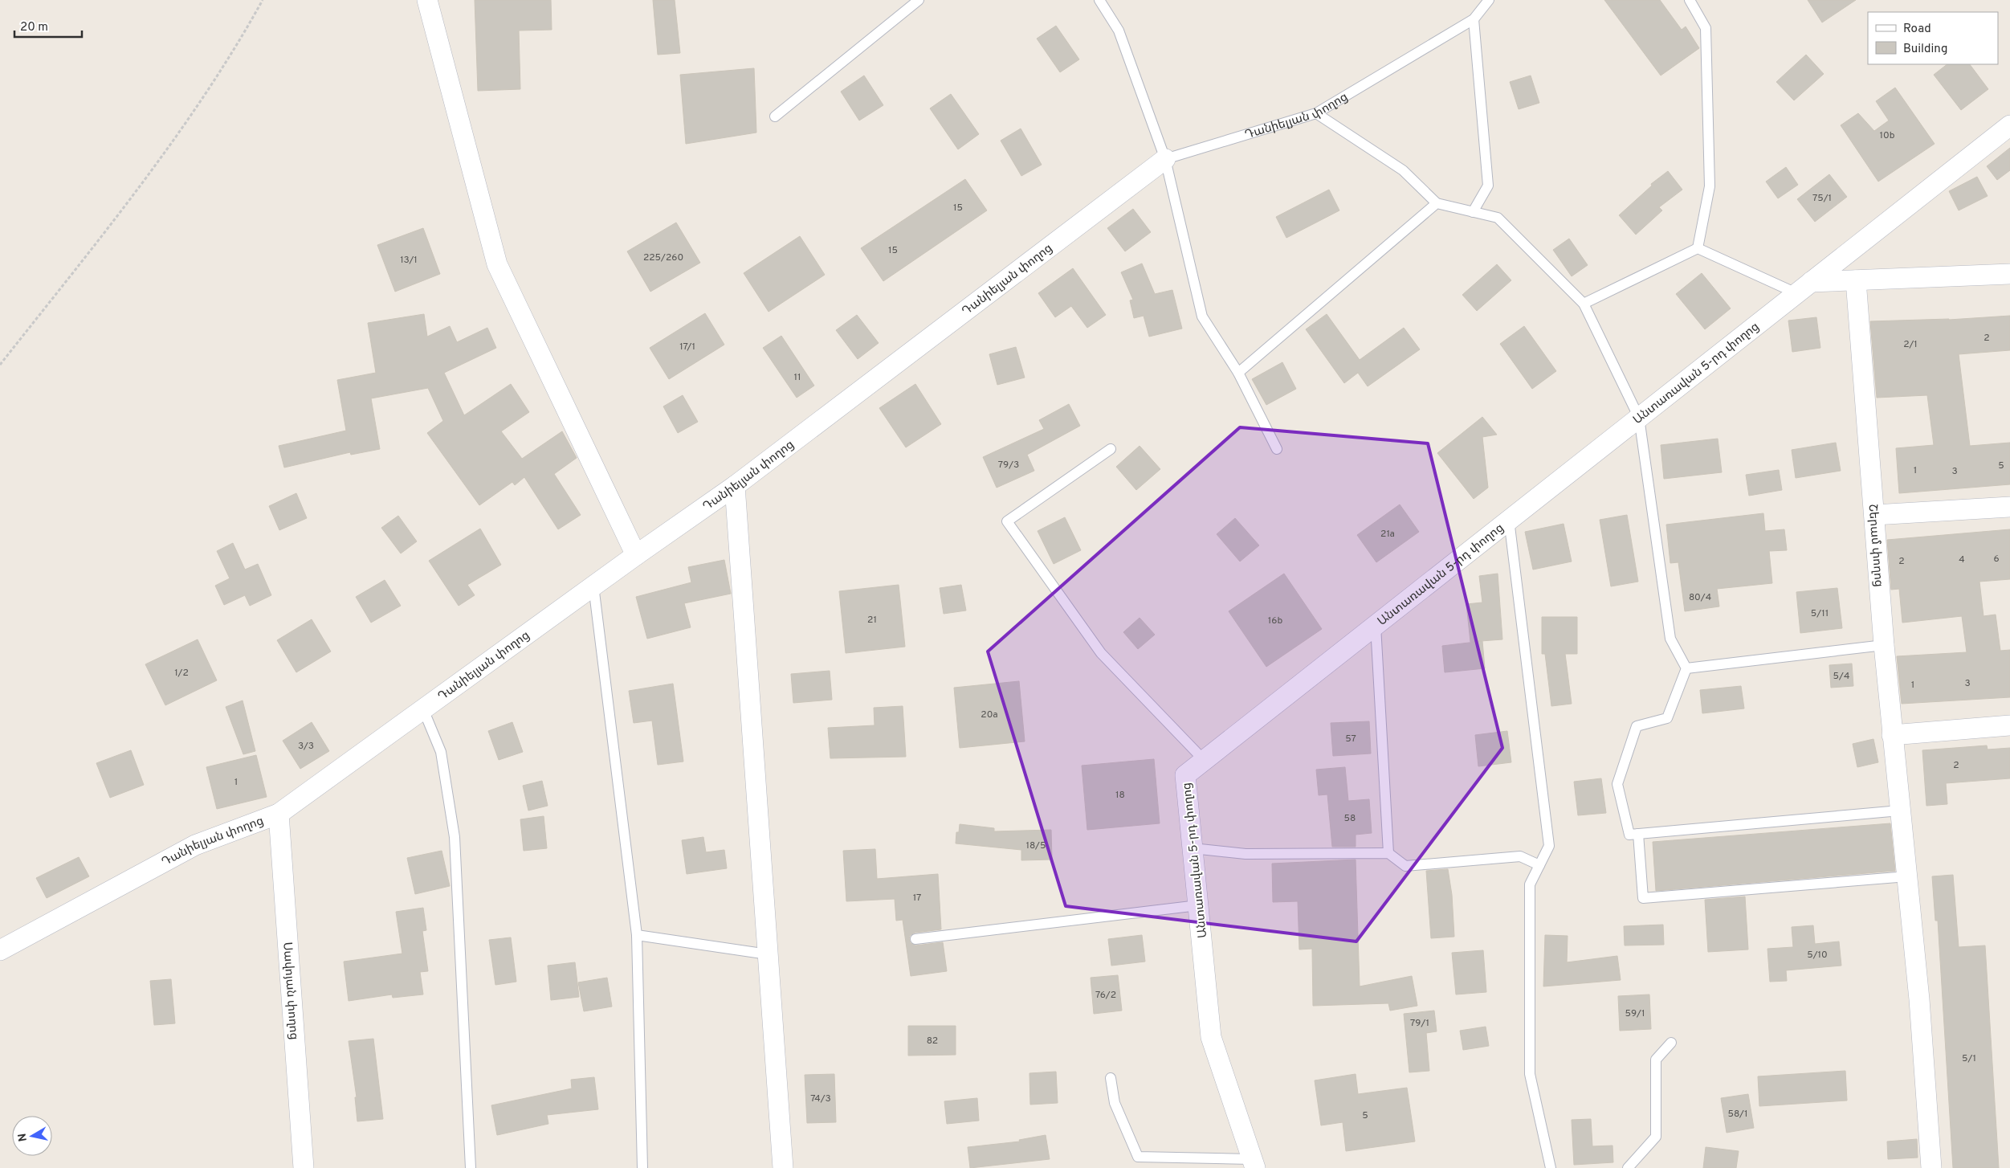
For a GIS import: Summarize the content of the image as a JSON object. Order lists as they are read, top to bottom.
{
  "streets": {
    "street": [
      "Դանիելյան փողոց",
      "Անտառավան 5-րդ փողոց",
      "Շերամ փողոց",
      "Սավոյան փողոց"
    ]
  },
  "crossings": [
    ["Դանիելյան փողոց", "Սավոյան փողոց"]
  ],
  "house_numbers": [
    "10b",
    "75/1",
    "15",
    "15",
    "225/260",
    "13/1",
    "2",
    "2/1",
    "17/1",
    "11",
    "79/3",
    "5",
    "1",
    "3",
    "21a",
    "6",
    "4",
    "2",
    "80/4",
    "5/11",
    "21",
    "16b",
    "1/2",
    "5/4",
    "3",
    "1",
    "20a",
    "57",
    "3/3",
    "2",
    "1",
    "18",
    "58",
    "18/5",
    "17",
    "5/10",
    "76/2",
    "59/1",
    "79/1",
    "82",
    "5/1",
    "74/3",
    "58/1",
    "5"
  ],
  "legend": ["Road", "Building"],
  "scale_bar": "20 m",
  "north": "left"
}
